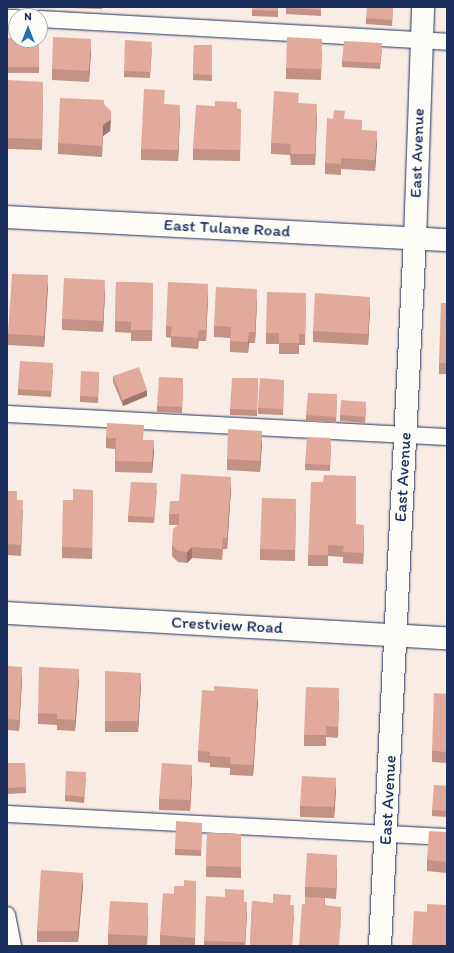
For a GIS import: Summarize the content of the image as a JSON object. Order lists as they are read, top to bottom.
{
  "streets": {
    "street": ["East Avenue", "East Tulane Road", "Crestview Road"]
  },
  "crossings": [
    ["East Avenue", "East Tulane Road"],
    ["East Avenue", "Crestview Road"]
  ],
  "north": "top"
}
